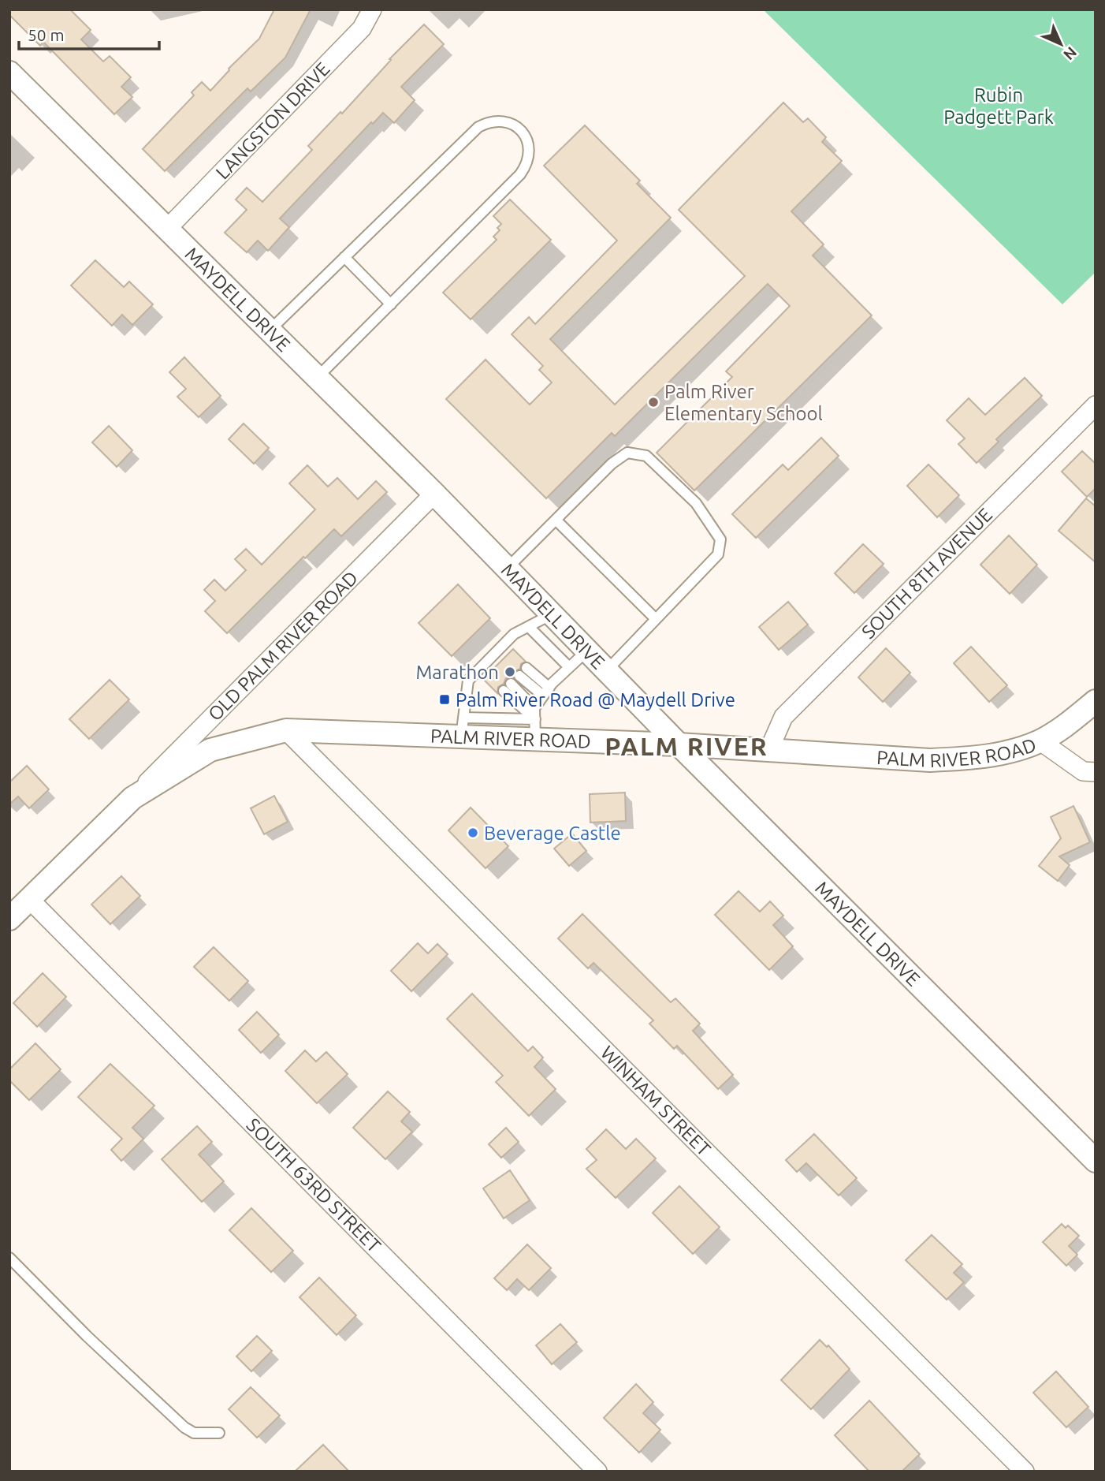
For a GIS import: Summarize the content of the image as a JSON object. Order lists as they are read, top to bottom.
{
  "streets": {
    "street": [
      "LANGSTON DRIVE",
      "MAYDELL DRIVE",
      "SOUTH 8TH AVENUE",
      "OLD PALM RIVER ROAD",
      "PALM RIVER ROAD",
      "WINHAM STREET",
      "SOUTH 63RD STREET"
    ]
  },
  "crossings": [
    ["LANGSTON DRIVE", "MAYDELL DRIVE"],
    ["MAYDELL DRIVE", "OLD PALM RIVER ROAD"],
    ["MAYDELL DRIVE", "PALM RIVER ROAD"],
    ["SOUTH 8TH AVENUE", "PALM RIVER ROAD"],
    ["OLD PALM RIVER ROAD", "PALM RIVER ROAD"],
    ["PALM RIVER ROAD", "WINHAM STREET"],
    ["PALM RIVER ROAD", "SOUTH 63RD STREET"]
  ],
  "districts": ["PALM RIVER"],
  "parks": ["Rubin Padgett Park"],
  "places": {
    "other": ["Palm River Elementary School", "Marathon", "Beverage Castle"],
    "transit": ["Palm River Road @ Maydell Drive"]
  },
  "scale_bar": "50 m",
  "north": "bottom right"
}
